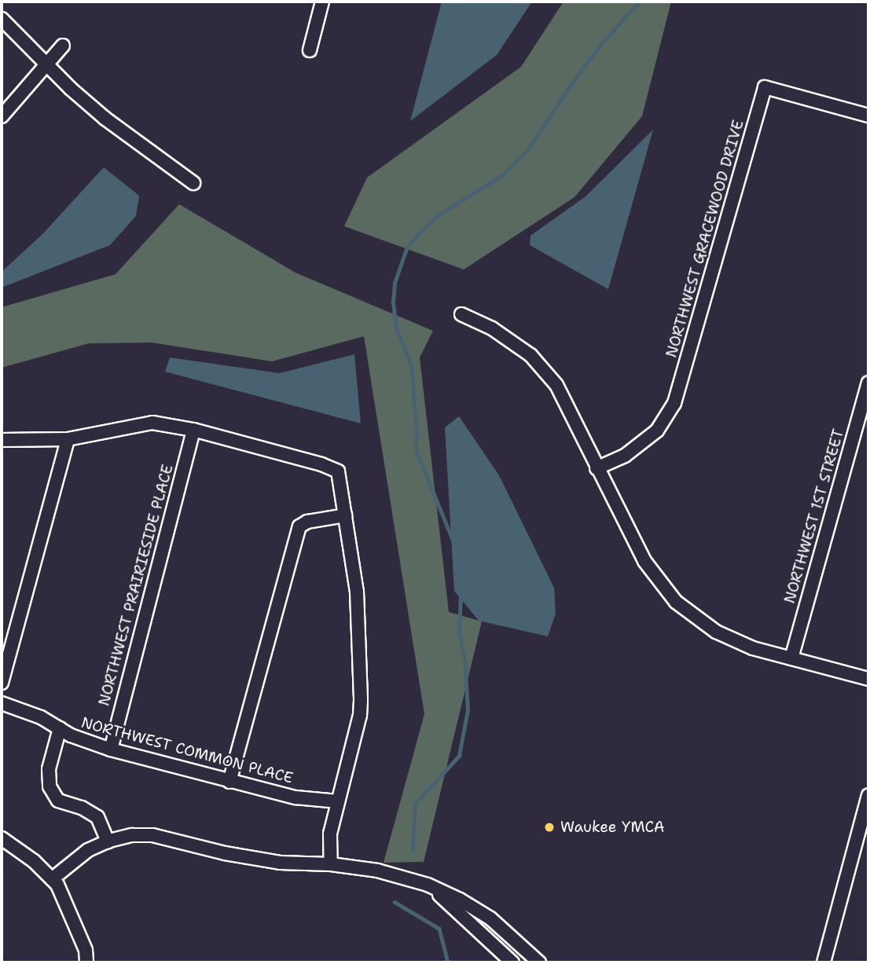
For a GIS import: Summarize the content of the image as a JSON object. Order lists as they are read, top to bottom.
{
  "streets": {
    "street": [
      "NORTHWEST GRACEWOOD DRIVE",
      "NORTHWEST 1ST STREET",
      "NORTHWEST PRAIRIESIDE PLACE",
      "NORTHWEST COMMON PLACE"
    ]
  },
  "crossings": [
    ["NORTHWEST PRAIRIESIDE PLACE", "NORTHWEST COMMON PLACE"]
  ],
  "places": ["Waukee YMCA"]
}
